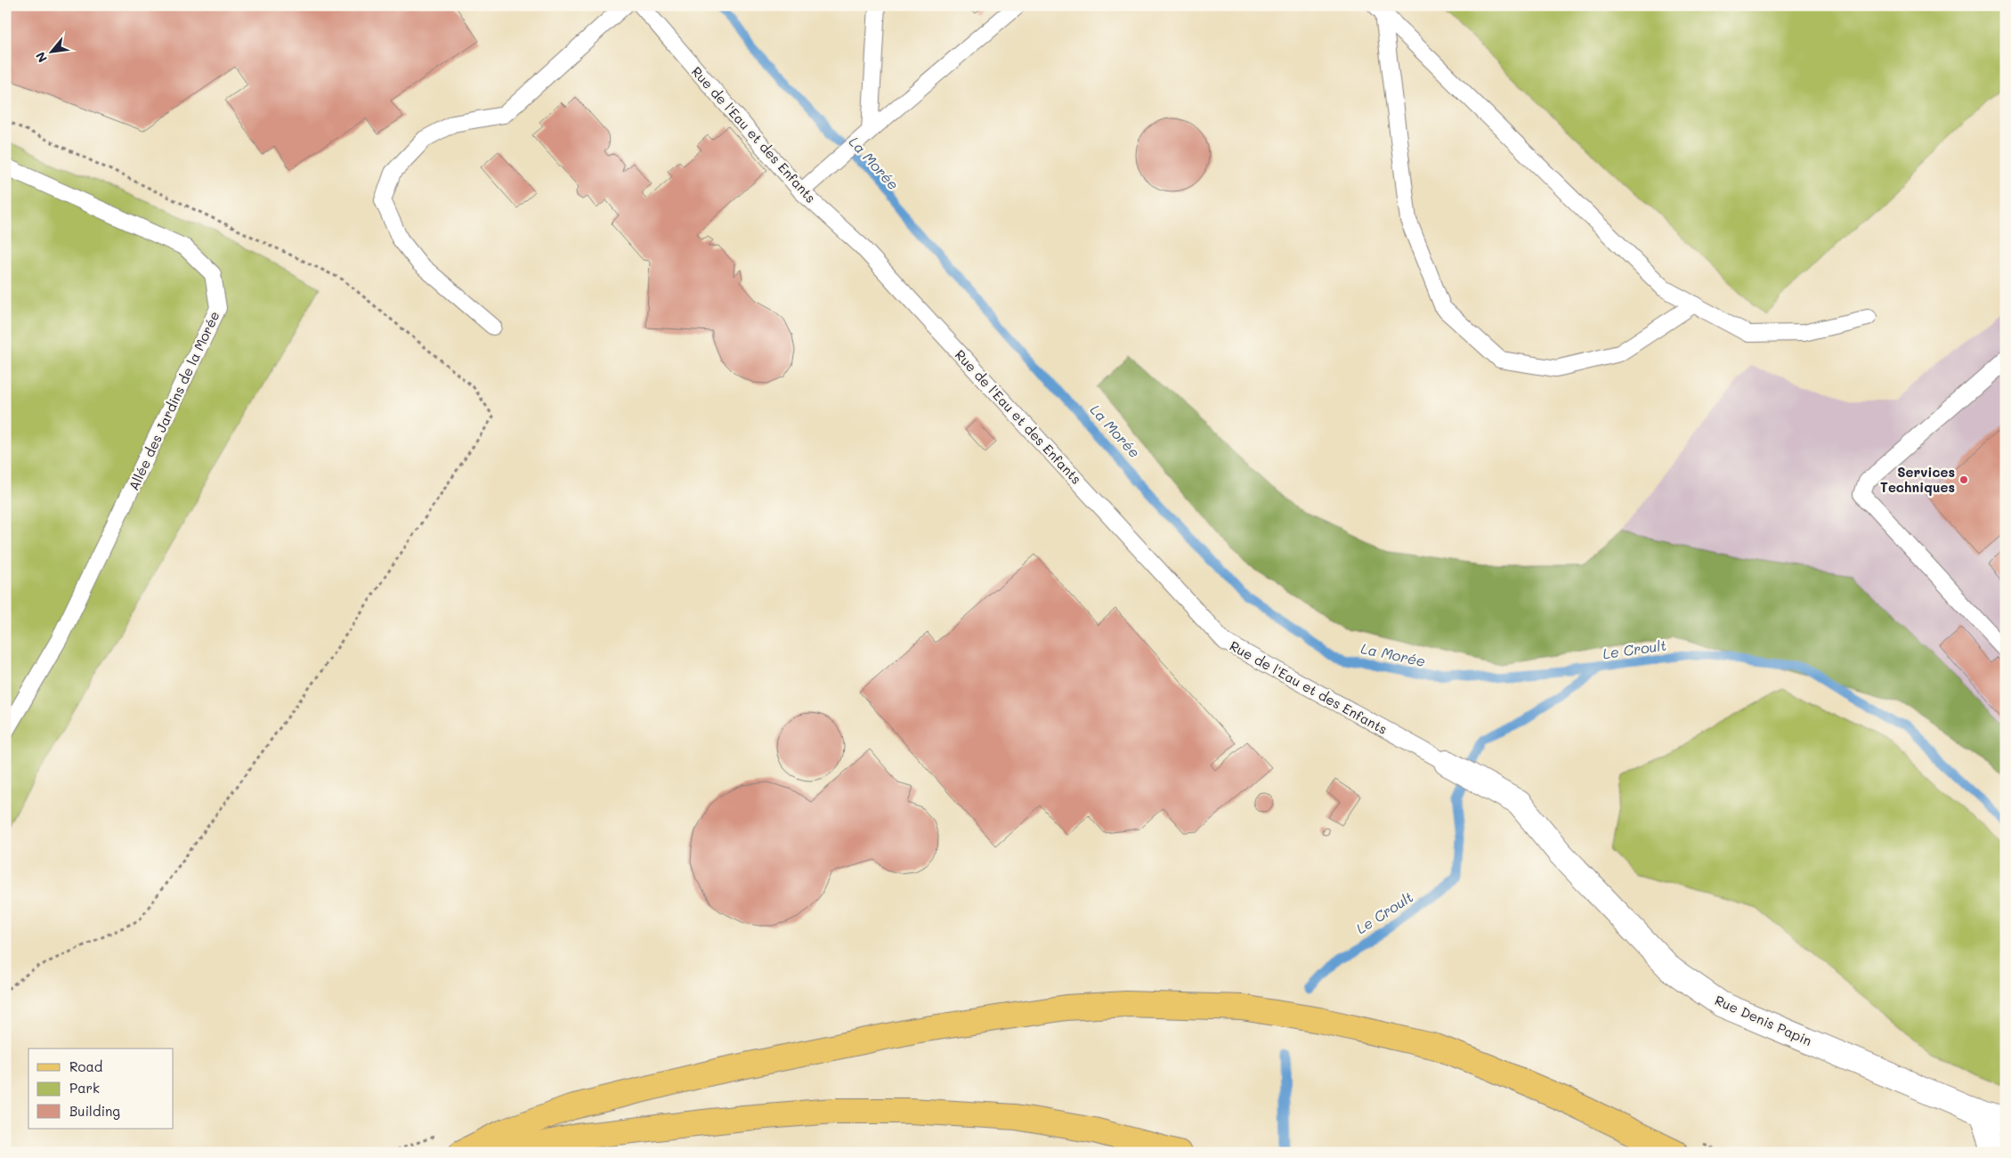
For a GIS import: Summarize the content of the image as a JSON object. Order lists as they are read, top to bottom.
{
  "streets": {
    "street": ["Rue Denis Papin"],
    "lane": ["Rue de l'Eau et des Enfants", "Allée des Jardins de la Morée"]
  },
  "crossings": [
    ["Rue de l'Eau et des Enfants", "Rue Denis Papin"]
  ],
  "water": ["La Morée", "Le Croult"],
  "places": ["Services Techniques"],
  "legend": ["Road", "Park", "Building"],
  "north": "bottom left"
}
